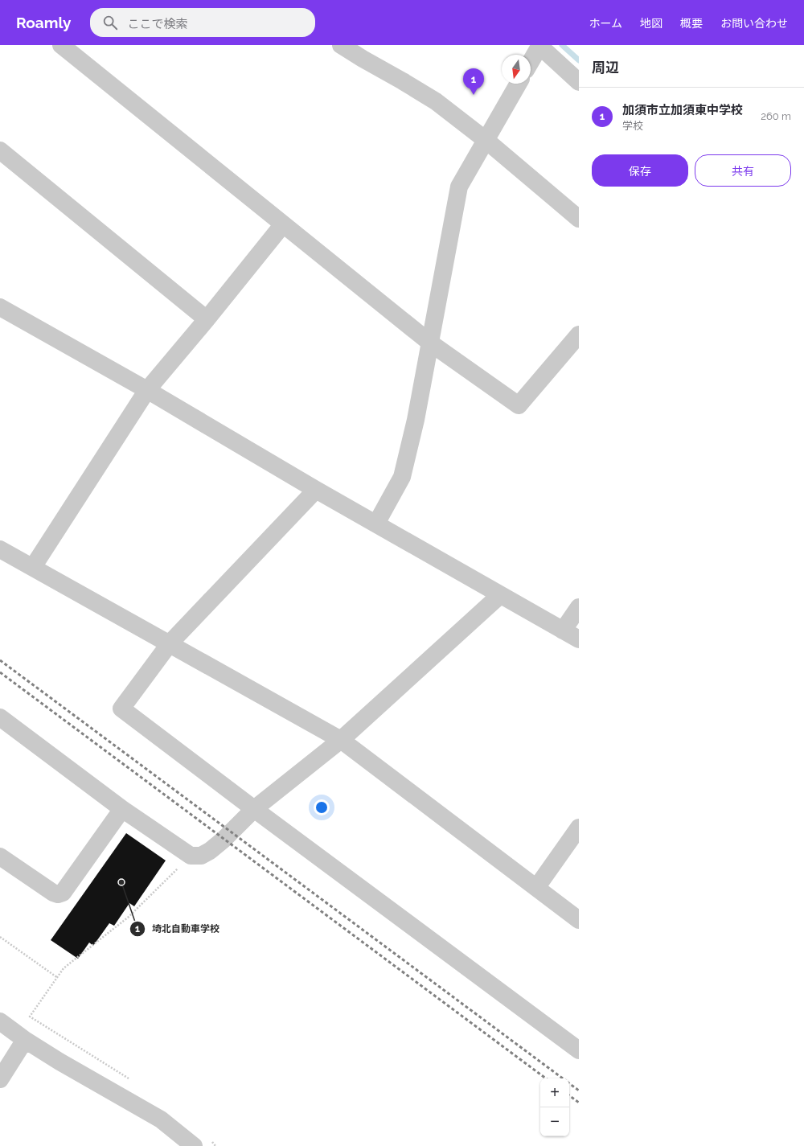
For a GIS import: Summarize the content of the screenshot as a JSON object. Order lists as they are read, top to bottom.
{
  "places": ["埼北自動車学校"],
  "north": "bottom",
  "page": {
    "header": "Roamly",
    "search": "ここで検索",
    "nav": [
      "ホーム",
      "地図",
      "概要",
      "お問い合わせ"
    ],
    "heading": "周辺",
    "pins": "1",
    "list": [
      {
        "mark": "1",
        "name": "加須市立加須東中学校",
        "note": "学校",
        "value": "260 m"
      }
    ],
    "buttons": ["保存", "共有"],
    "map_buttons": ["+", "−"]
  }
}
